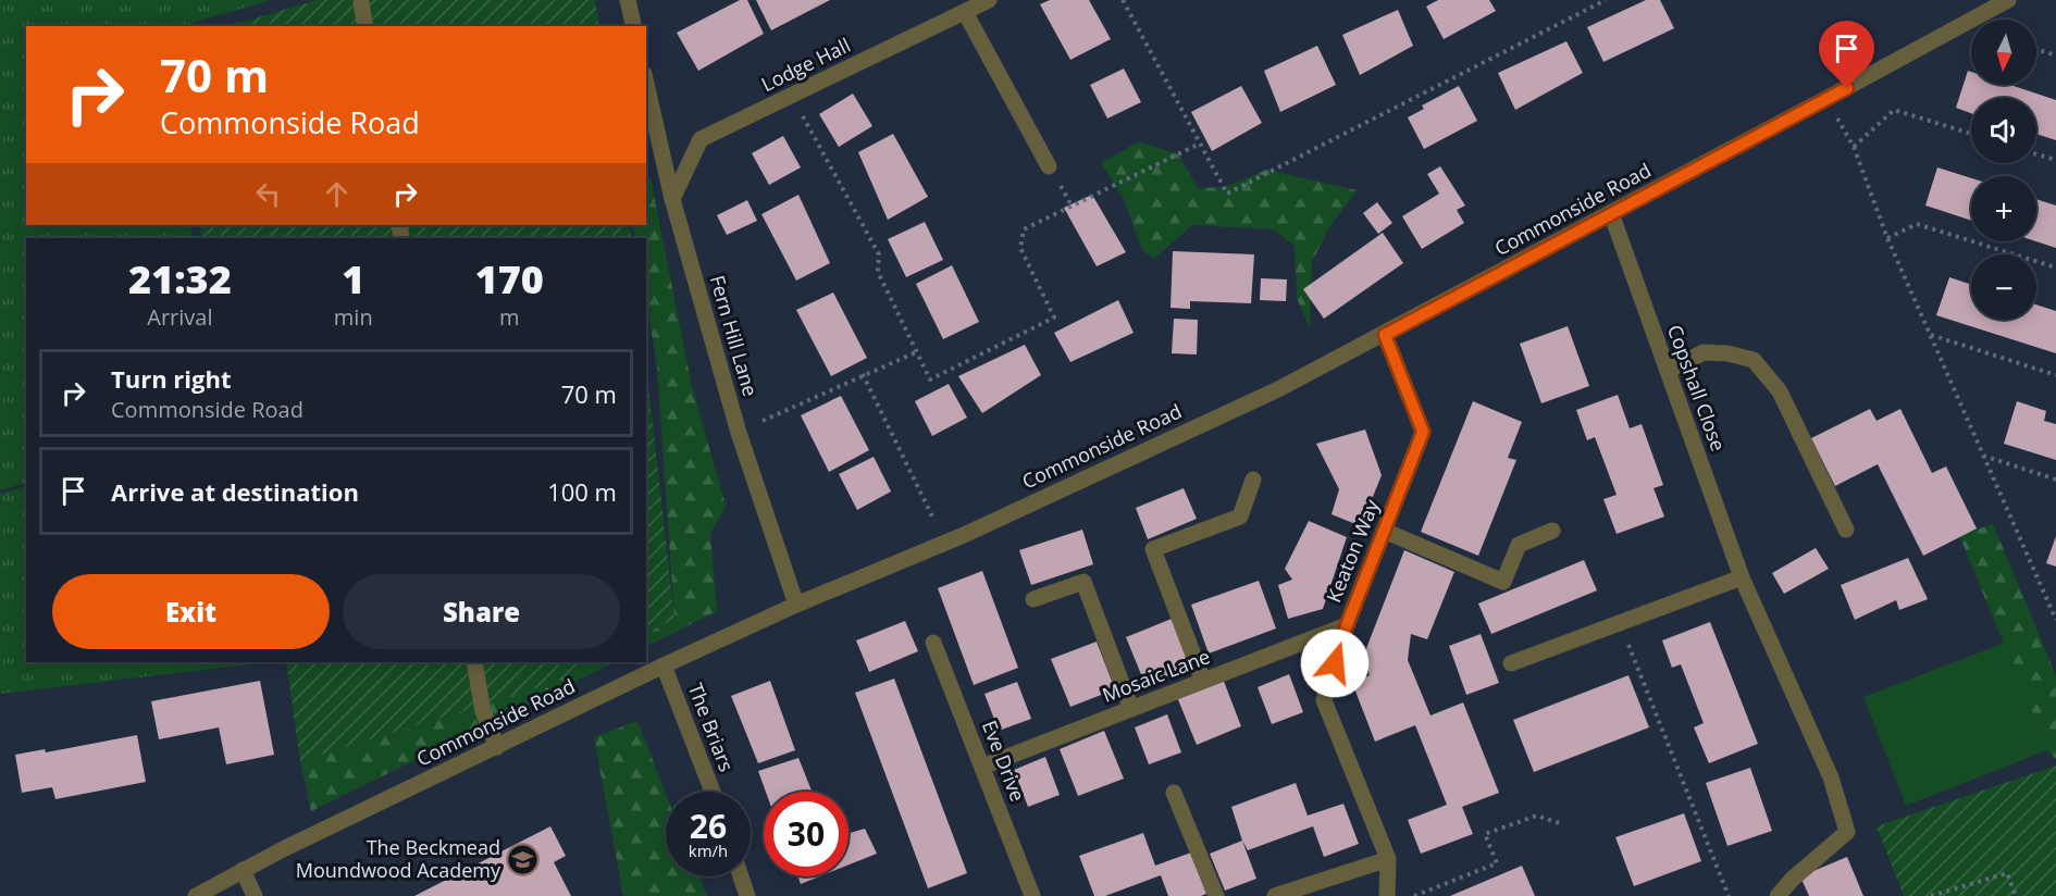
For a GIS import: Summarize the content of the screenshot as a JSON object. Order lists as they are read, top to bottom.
{
  "streets": {
    "street": [
      "Lodge Hall",
      "Commonside Road",
      "Fern Hill Lane",
      "Copshall Close",
      "Keaton Way",
      "Mosaic Lane",
      "The Briars",
      "Eve Drive"
    ]
  },
  "crossings": [
    ["Lodge Hall", "Fern Hill Lane"],
    ["Commonside Road", "Fern Hill Lane"],
    ["Commonside Road", "Copshall Close"],
    ["Commonside Road", "Keaton Way"],
    ["Commonside Road", "The Briars"],
    ["Keaton Way", "Mosaic Lane"],
    ["Mosaic Lane", "Eve Drive"]
  ],
  "places": {
    "school or university": ["The Beckmead Moundwood Academy"]
  },
  "north": "bottom",
  "page": {
    "map_buttons": ["+", "−"],
    "turn": ["70 m", "Commonside Road"],
    "eta": [
      "21:32",
      "Arrival",
      "1",
      "min",
      "170",
      "m"
    ],
    "list": [
      {
        "name": "Turn right",
        "note": "Commonside Road",
        "value": "70 m"
      },
      {
        "name": "Arrive at destination",
        "value": "100 m"
      }
    ],
    "buttons": ["Exit", "Share"],
    "speed": "26 km/h",
    "limit": "30"
  }
}
